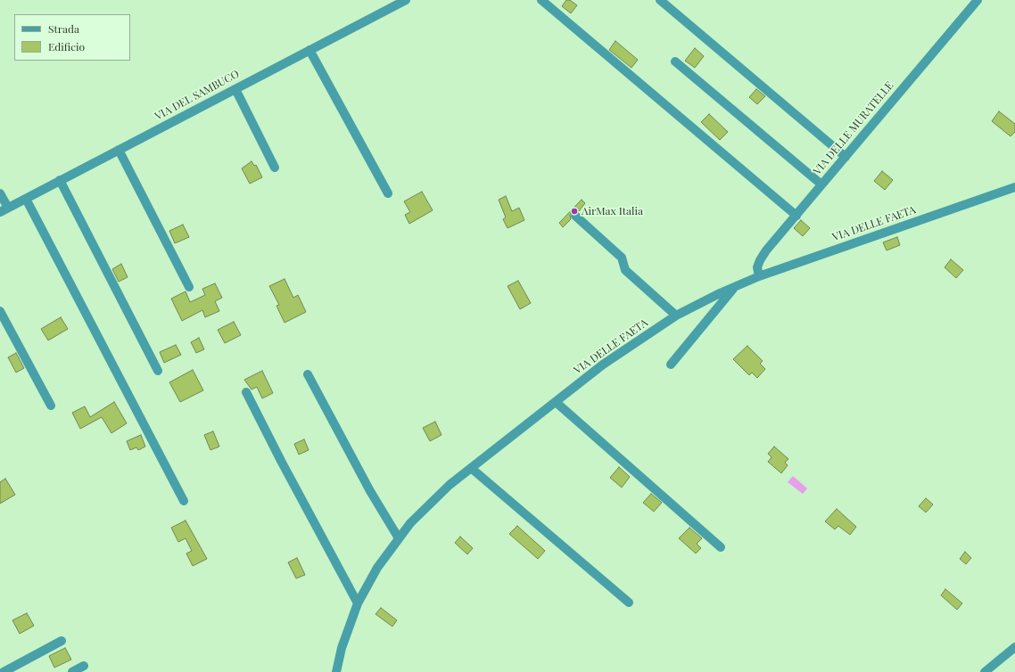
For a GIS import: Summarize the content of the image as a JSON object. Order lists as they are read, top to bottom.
{
  "streets": {
    "street": ["VIA DEL SAMBUCO", "VIA DELLE MURATELLE", "VIA DELLE FAETA"]
  },
  "crossings": [
    ["VIA DELLE MURATELLE", "VIA DELLE FAETA"]
  ],
  "places": ["AirMax Italia"],
  "legend": ["Strada", "Edificio"]
}
